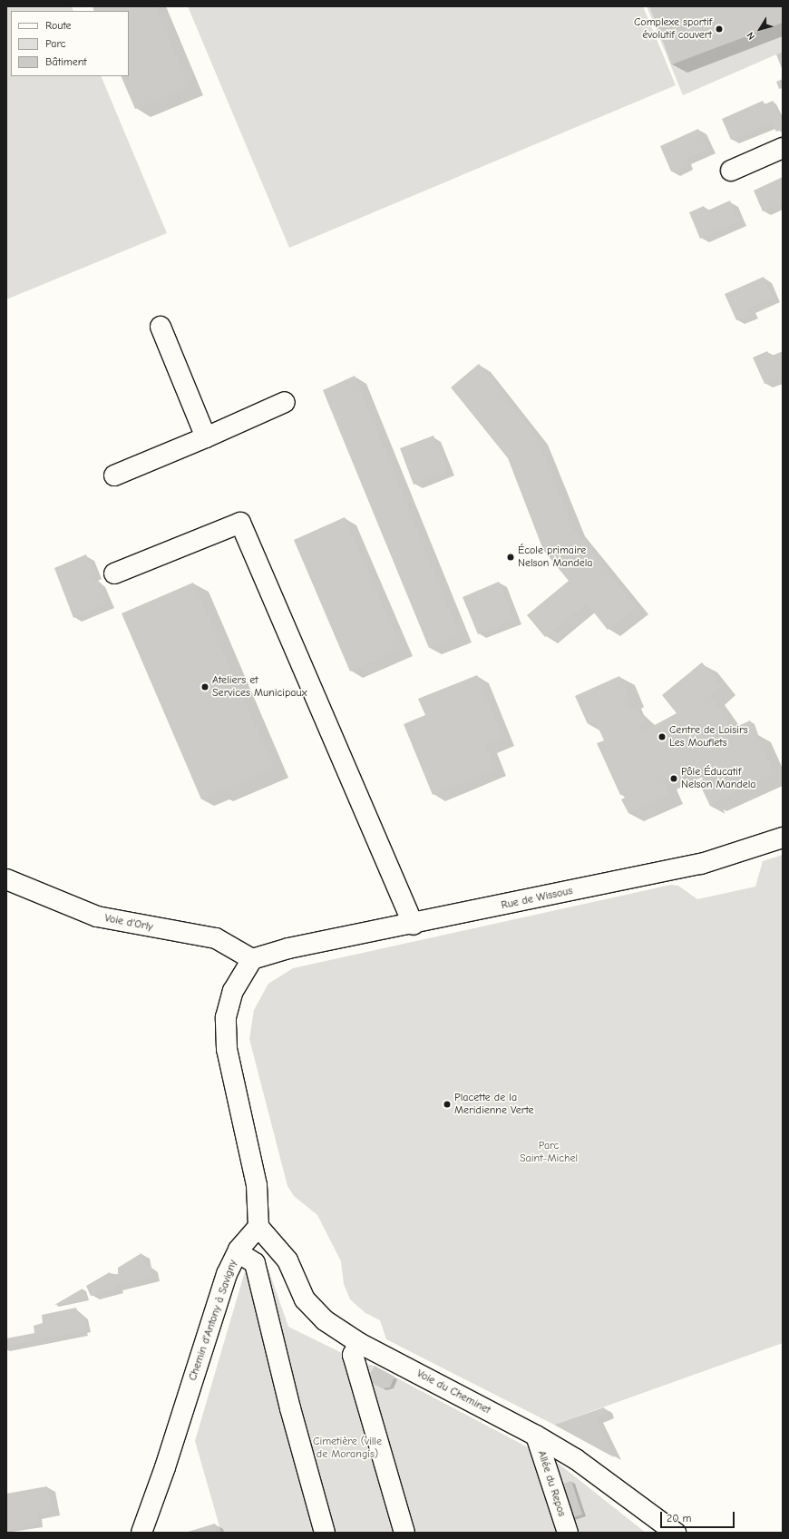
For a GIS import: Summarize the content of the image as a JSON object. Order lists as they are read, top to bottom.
{
  "streets": {
    "street": [
      "Rue de Wissous",
      "Voie d'Orly",
      "Chemin d'Antony à Savigny",
      "Voie du Cheminet",
      "Allée du Repos"
    ]
  },
  "crossings": [
    ["Rue de Wissous", "Voie d'Orly"],
    ["Chemin d'Antony à Savigny", "Voie du Cheminet"],
    ["Voie du Cheminet", "Allée du Repos"]
  ],
  "parks": ["Parc Saint-Michel", "Cimetière (ville de Morangis)"],
  "places": [
    "Complexe sportif évolutif couvert",
    "École primaire Nelson Mandela",
    "Ateliers et Services Municipaux",
    "Centre de Loisirs Les Mouflets",
    "Pôle Éducatif Nelson Mandela",
    "Placette de la Meridienne Verte"
  ],
  "legend": ["Route", "Parc", "Bâtiment"],
  "scale_bar": "20 m",
  "north": "bottom left"
}
